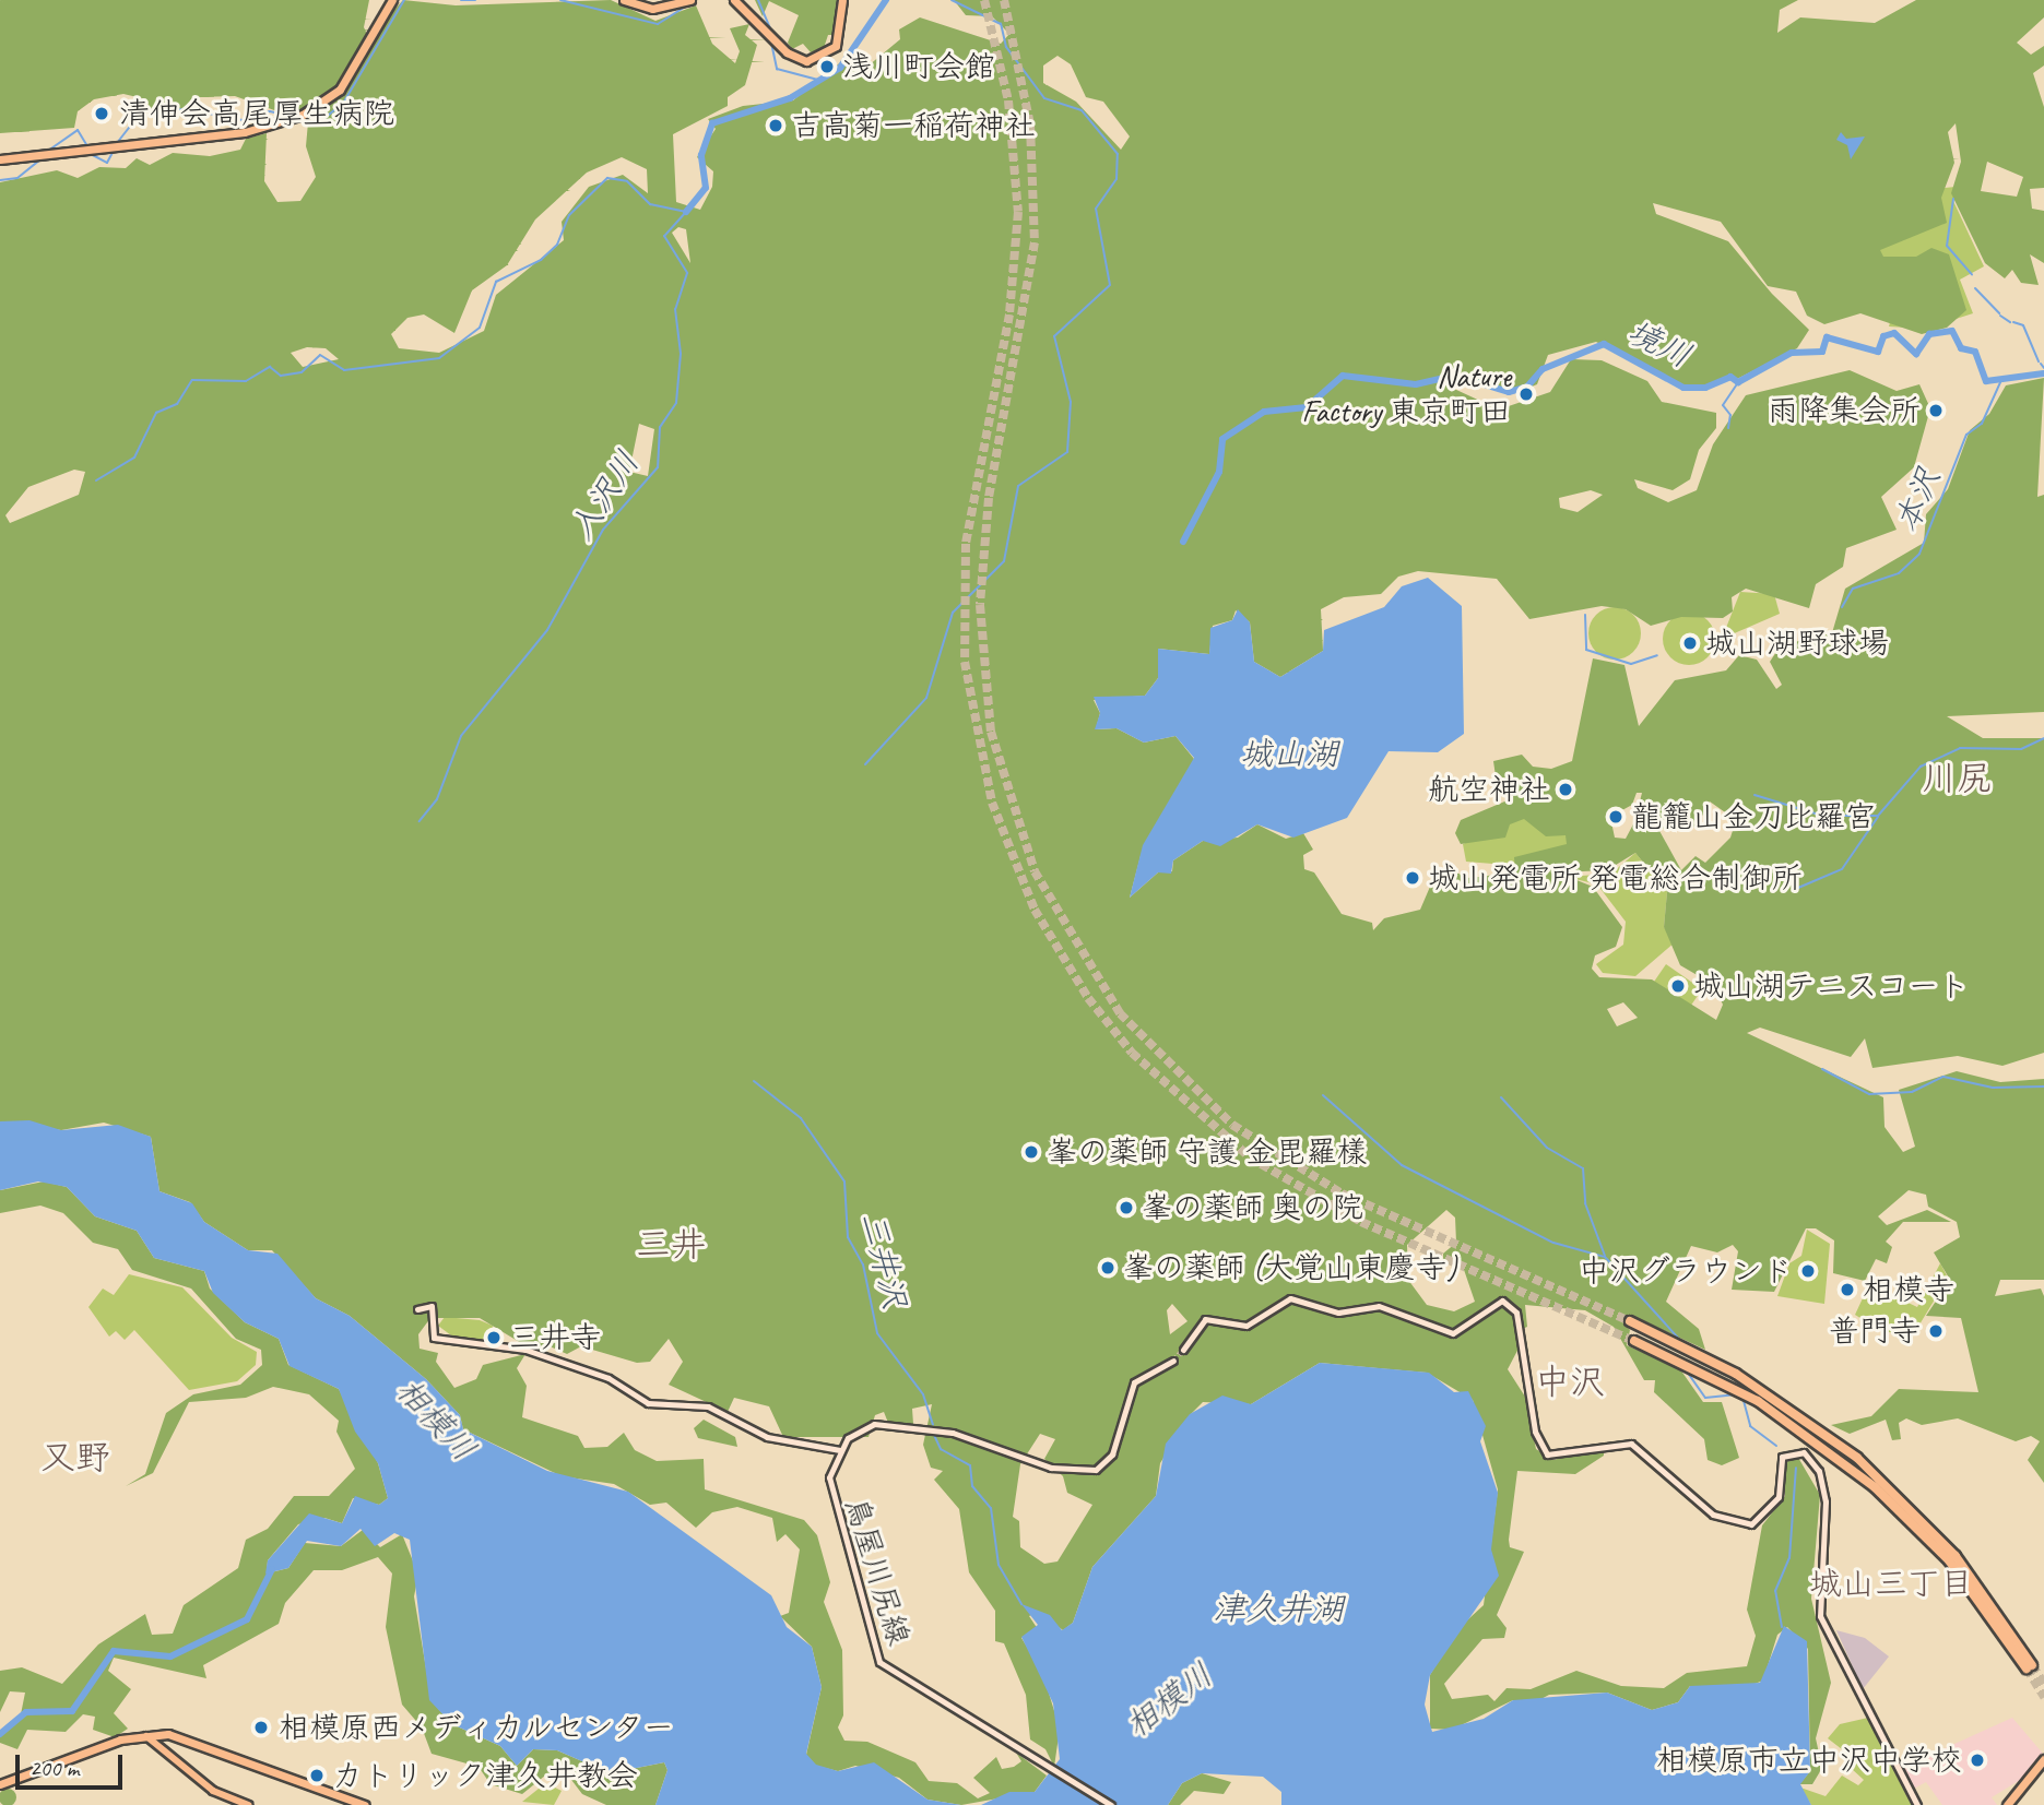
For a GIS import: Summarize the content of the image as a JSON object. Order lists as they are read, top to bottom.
{
  "streets": {
    "main road": ["鳥屋川尻線"]
  },
  "districts": [
    "川尻",
    "三井",
    "中沢",
    "又野",
    "城山三丁目"
  ],
  "water": [
    "境川",
    "入沢川",
    "本沢",
    "城山湖",
    "三井沢",
    "相模川",
    "津久井湖"
  ],
  "places": [
    "浅川町会館",
    "清伸会高尾厚生病院",
    "吉高菊一稲荷神社",
    "Nature Factory 東京町田",
    "雨降集会所",
    "城山湖野球場",
    "航空神社",
    "龍籠山金刀比羅宮",
    "城山発電所 発電総合制御所",
    "城山湖テニスコート",
    "峯の薬師 守護 金毘羅樣",
    "峯の薬師 奥の院",
    "峯の薬師 (大覚山東慶寺)",
    "中沢グラウンド",
    "相模寺",
    "普門寺",
    "三井寺",
    "相模原西メディカルセンター",
    "相模原市立中沢中学校",
    "カトリック津久井教会"
  ],
  "scale_bar": "200 m"
}
